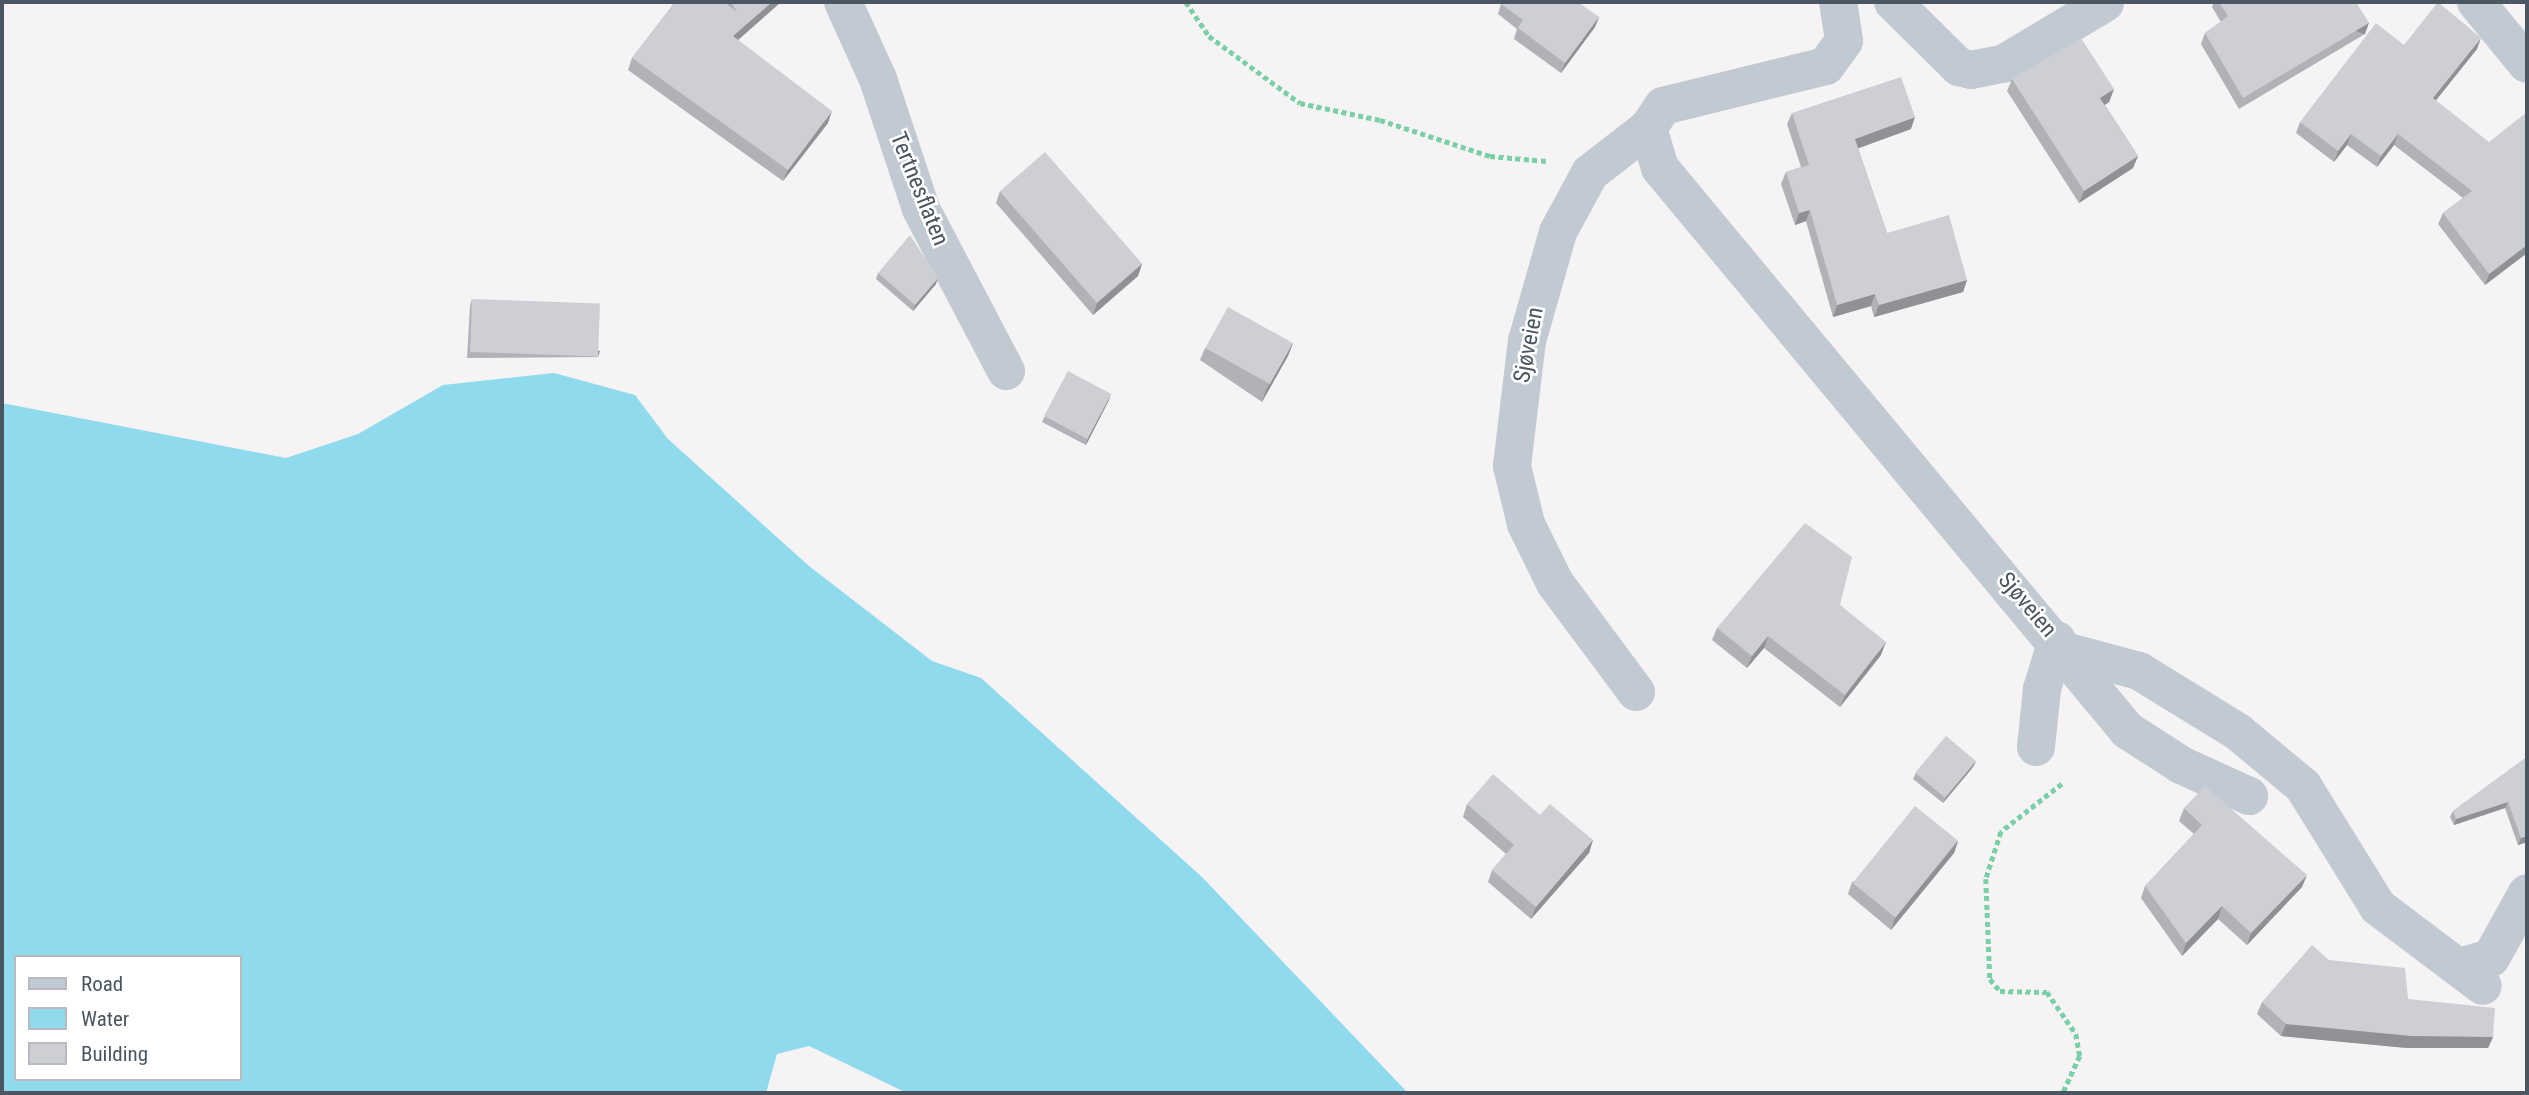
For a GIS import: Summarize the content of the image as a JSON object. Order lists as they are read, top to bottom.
{
  "streets": {
    "street": ["Tertnesflaten", "Sjøveien"]
  },
  "legend": ["Road", "Water", "Building"]
}
